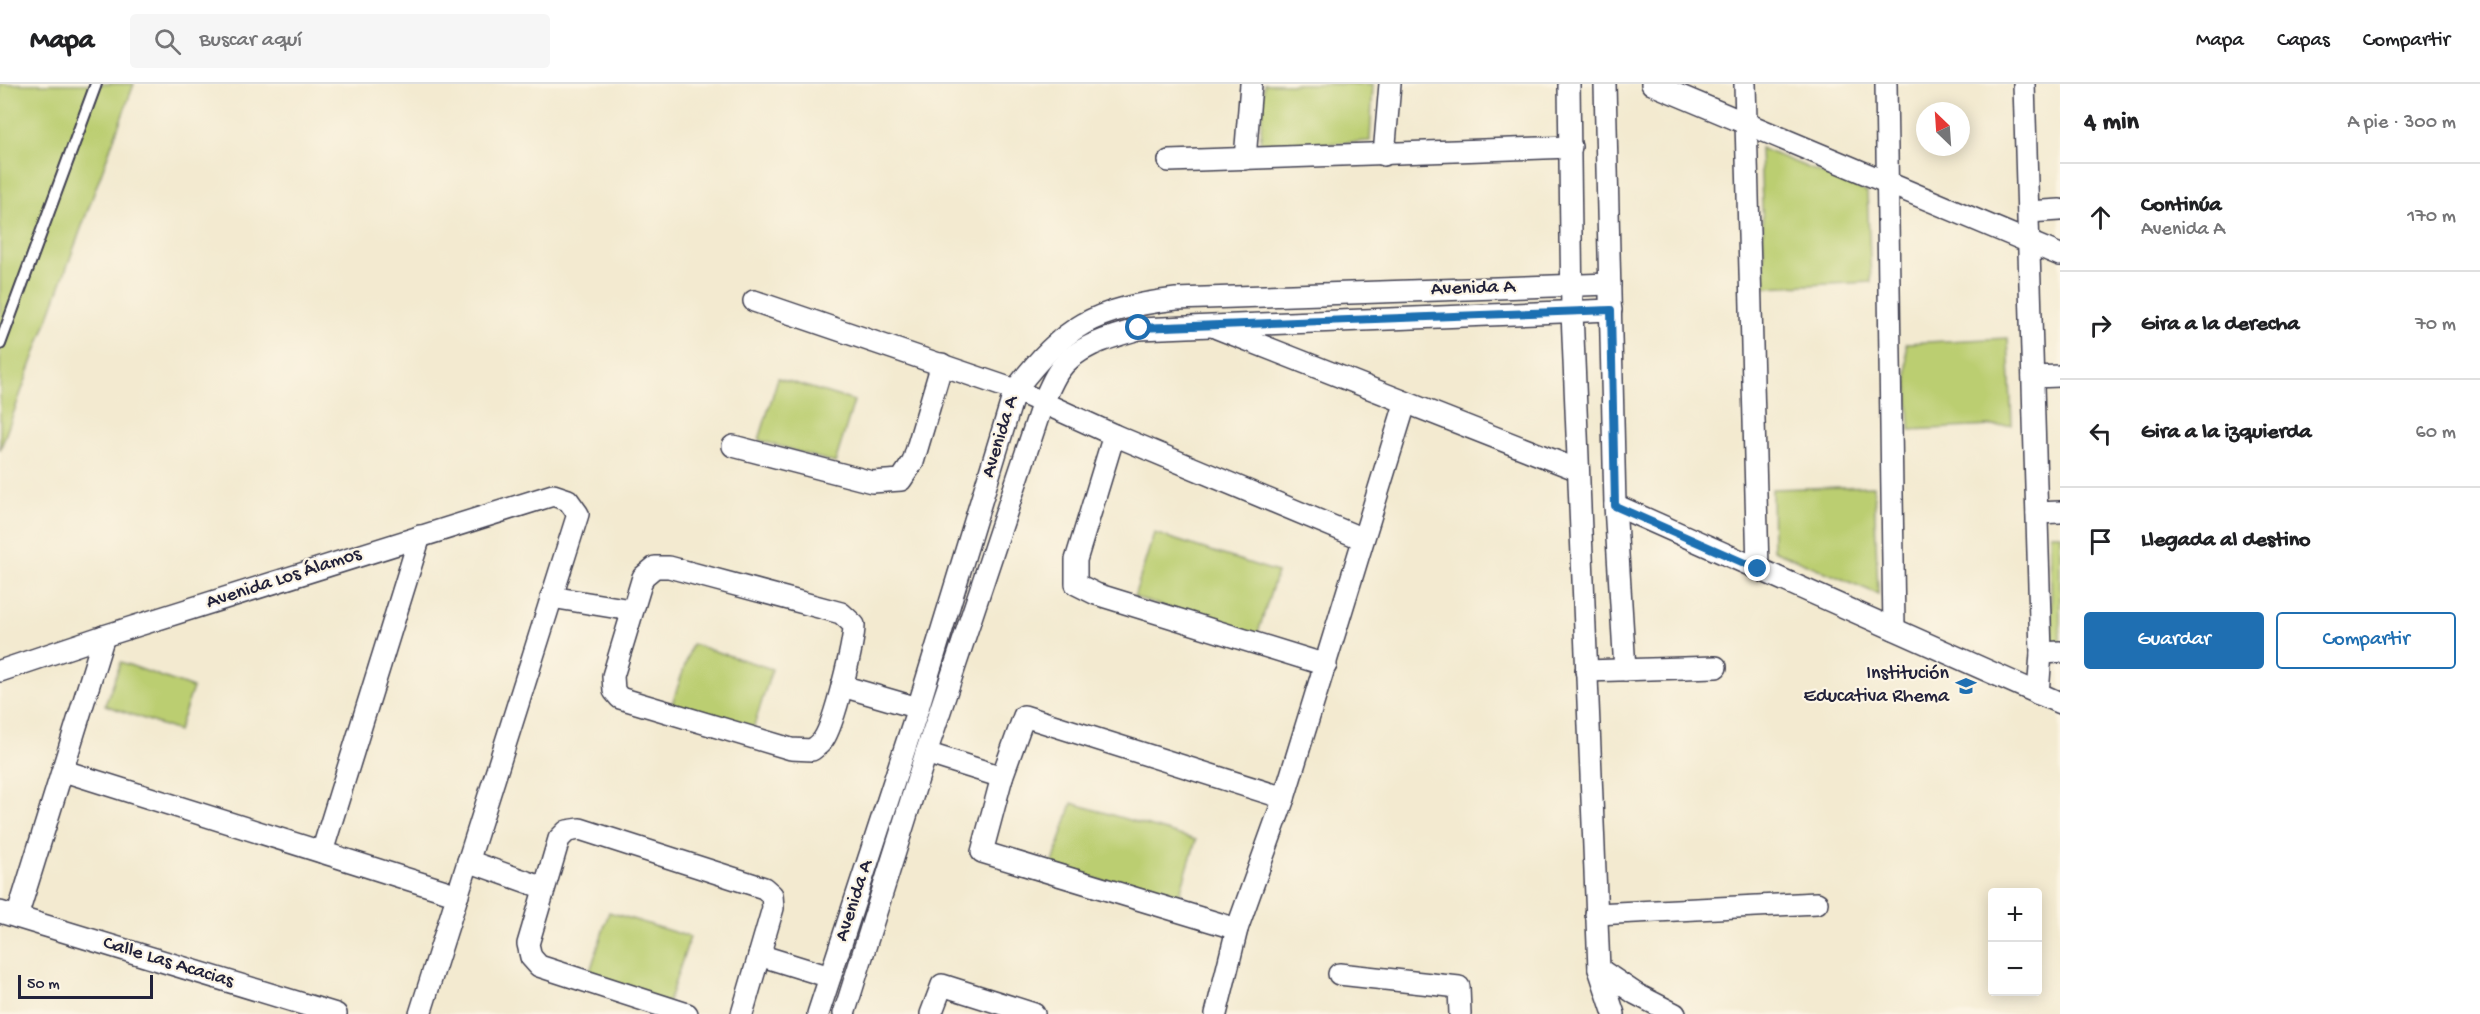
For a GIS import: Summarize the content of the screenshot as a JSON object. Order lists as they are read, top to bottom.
{
  "streets": {
    "street": ["Avenida A", "Avenida Los Álamos", "Calle Las Acacias"]
  },
  "places": {
    "school or university": ["Institución Educativa Rhema"]
  },
  "scale_bar": "50 m",
  "north": "top left",
  "page": {
    "header": "Mapa",
    "search": "Buscar aquí",
    "nav": ["Mapa", "Capas", "Compartir"],
    "heading": ["4 min", "A pie · 300 m"],
    "list": [
      ["Continúa", "Avenida A", "170 m"],
      ["Gira a la derecha", "70 m"],
      ["Gira a la izquierda", "60 m"],
      "Llegada al destino"
    ],
    "buttons": ["Guardar", "Compartir"],
    "map_buttons": ["+", "−"],
    "scale": "50 m"
  }
}
